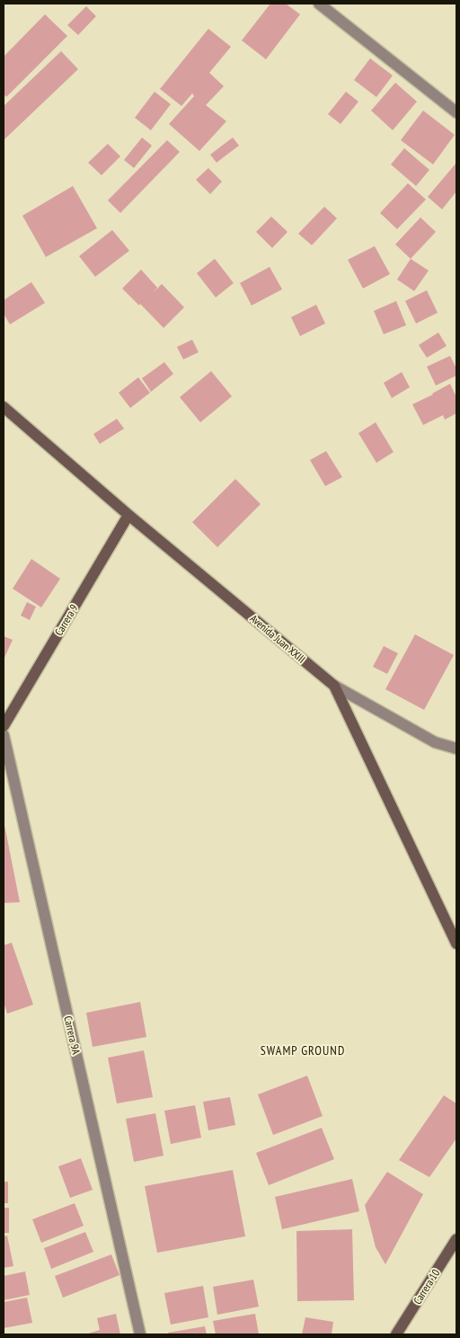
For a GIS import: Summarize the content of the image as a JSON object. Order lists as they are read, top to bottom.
{
  "streets": {
    "street": [
      "Carrera 9",
      "Avenida Juan XXIII",
      "Carrera 9A",
      "Carrera 10"
    ]
  },
  "crossings": [
    ["Carrera 9", "Avenida Juan XXIII"]
  ],
  "districts": ["SWAMP GROUND"]
}
